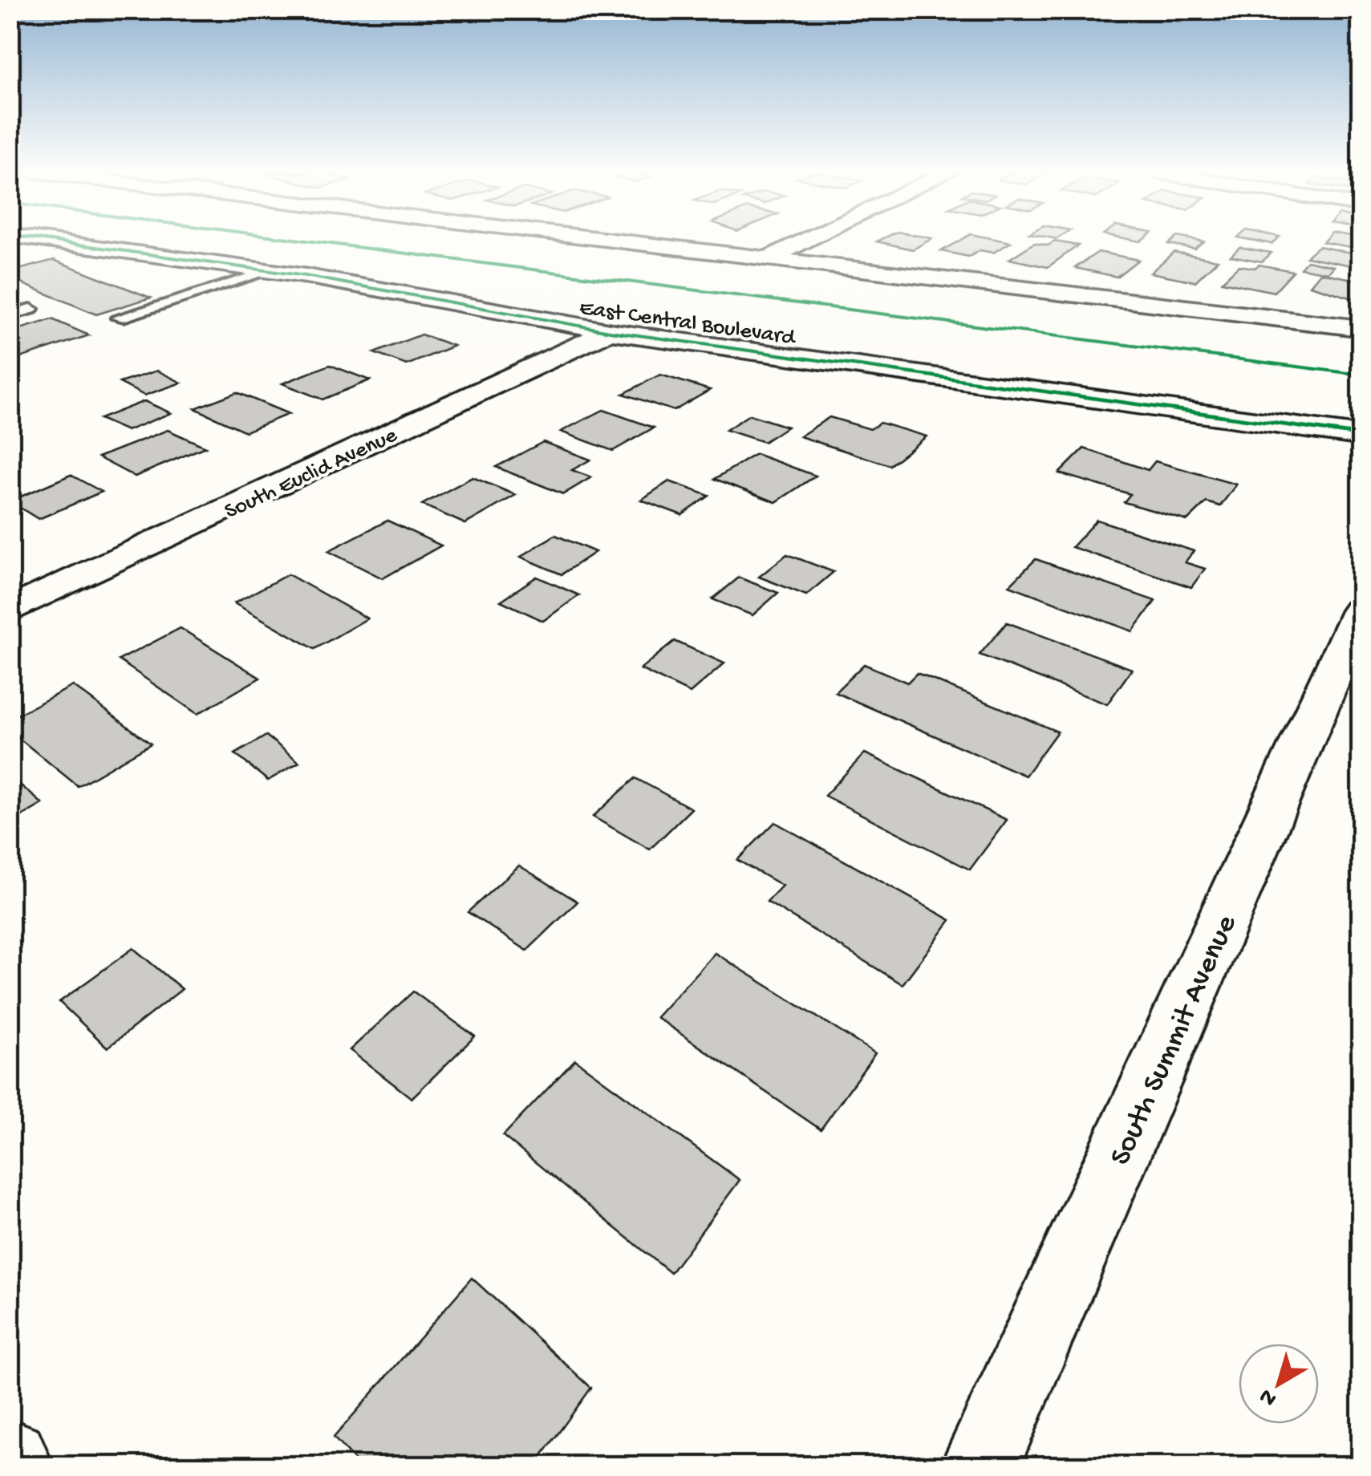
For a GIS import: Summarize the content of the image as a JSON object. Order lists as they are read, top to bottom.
{
  "streets": {
    "street": ["East Central Boulevard", "South Euclid Avenue", "South Summit Avenue"]
  },
  "crossings": [
    ["East Central Boulevard", "South Euclid Avenue"]
  ],
  "north": "bottom left"
}
